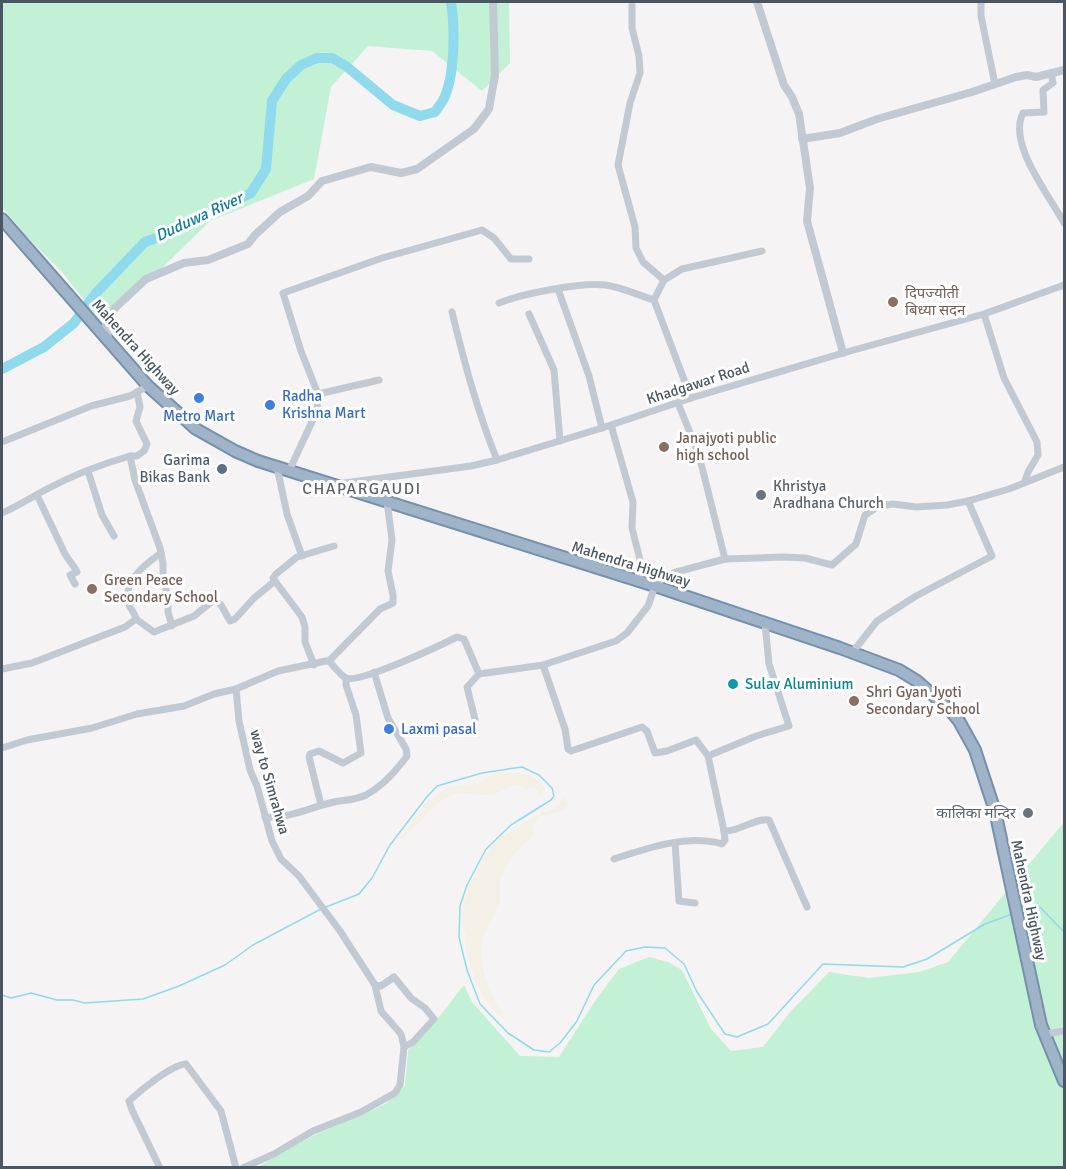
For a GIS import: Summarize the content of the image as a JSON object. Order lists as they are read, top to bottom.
{
  "streets": {
    "highway": ["Mahendra Highway"],
    "street": ["Khadgawar Road", "way to Simrahwa"]
  },
  "crossings": [
    ["Mahendra Highway", "Khadgawar Road"]
  ],
  "districts": ["CHAPARGAUDI"],
  "water": ["Duduwa River"],
  "places": [
    "दिपज्योती बिध्या सदन",
    "Metro Mart",
    "Radha Krishna Mart",
    "Janajyoti public high school",
    "Garima Bikas Bank",
    "Khristya Aradhana Church",
    "Green Peace Secondary School",
    "Sulav Aluminium",
    "Shri Gyan Jyoti Secondary School",
    "Laxmi pasal",
    "कालिका मन्दिर"
  ]
}
